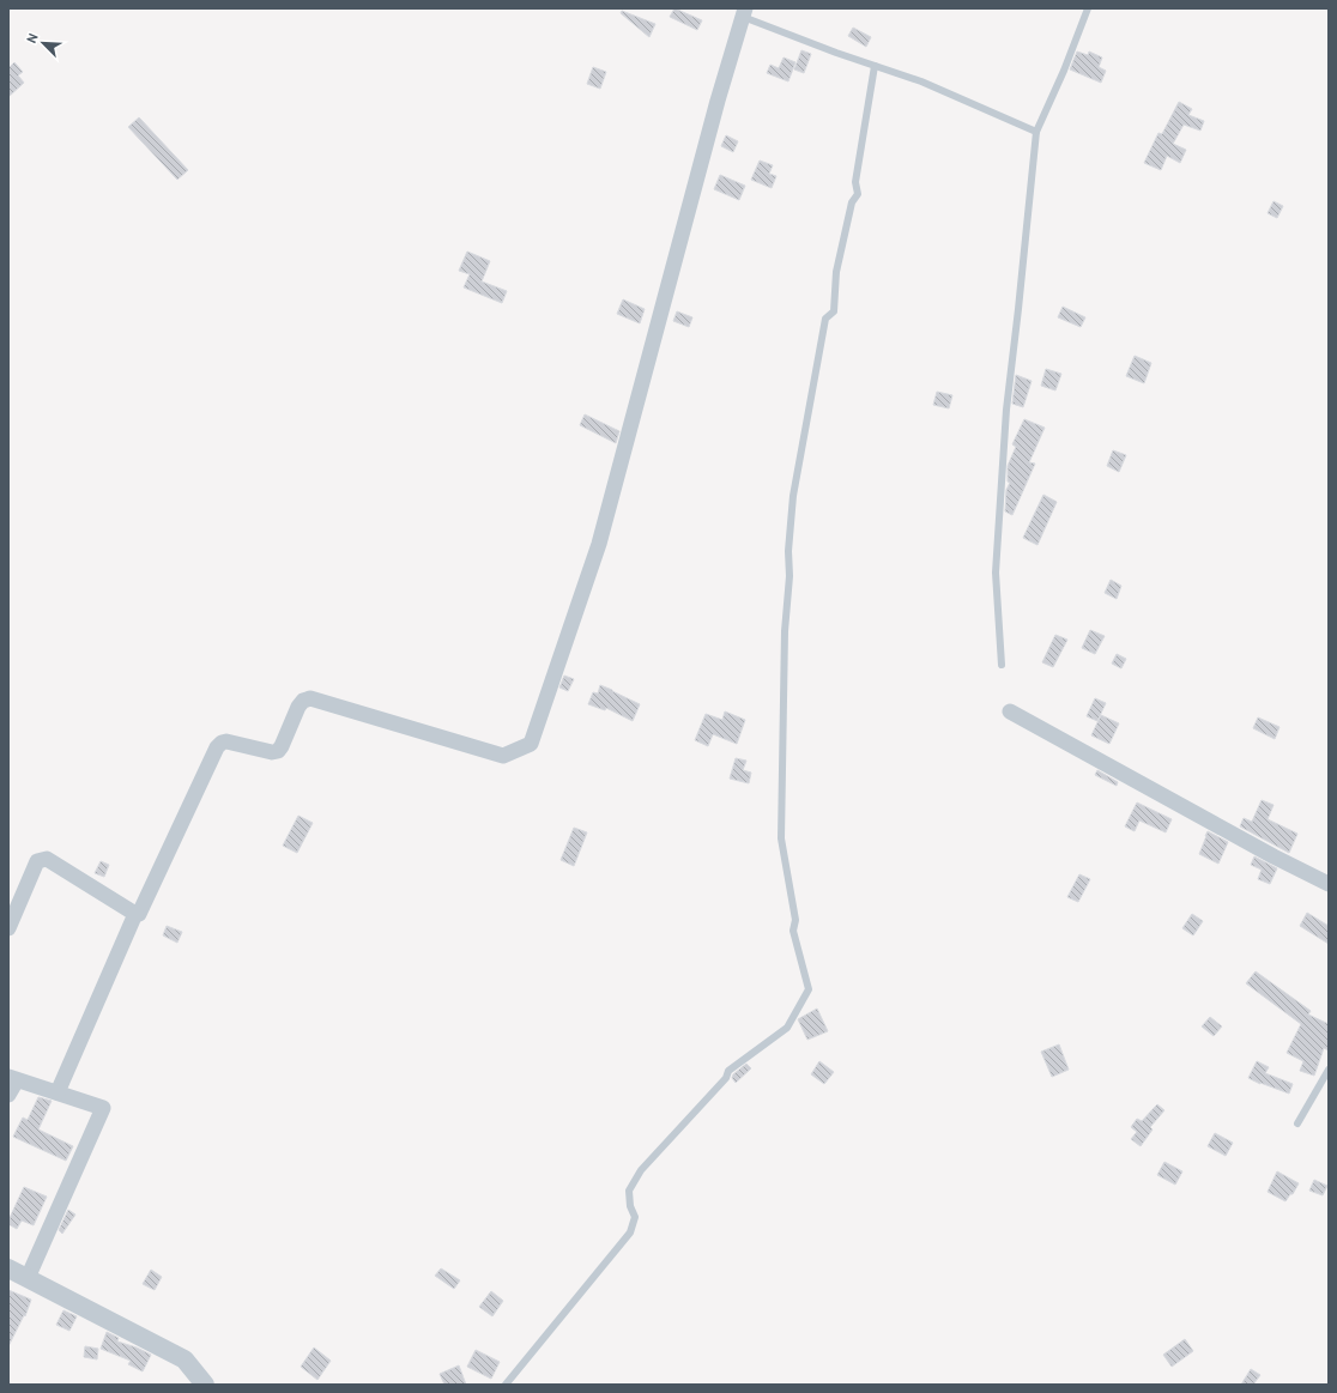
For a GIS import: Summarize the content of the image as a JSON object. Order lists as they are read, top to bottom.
{
  "north": "top left"
}
